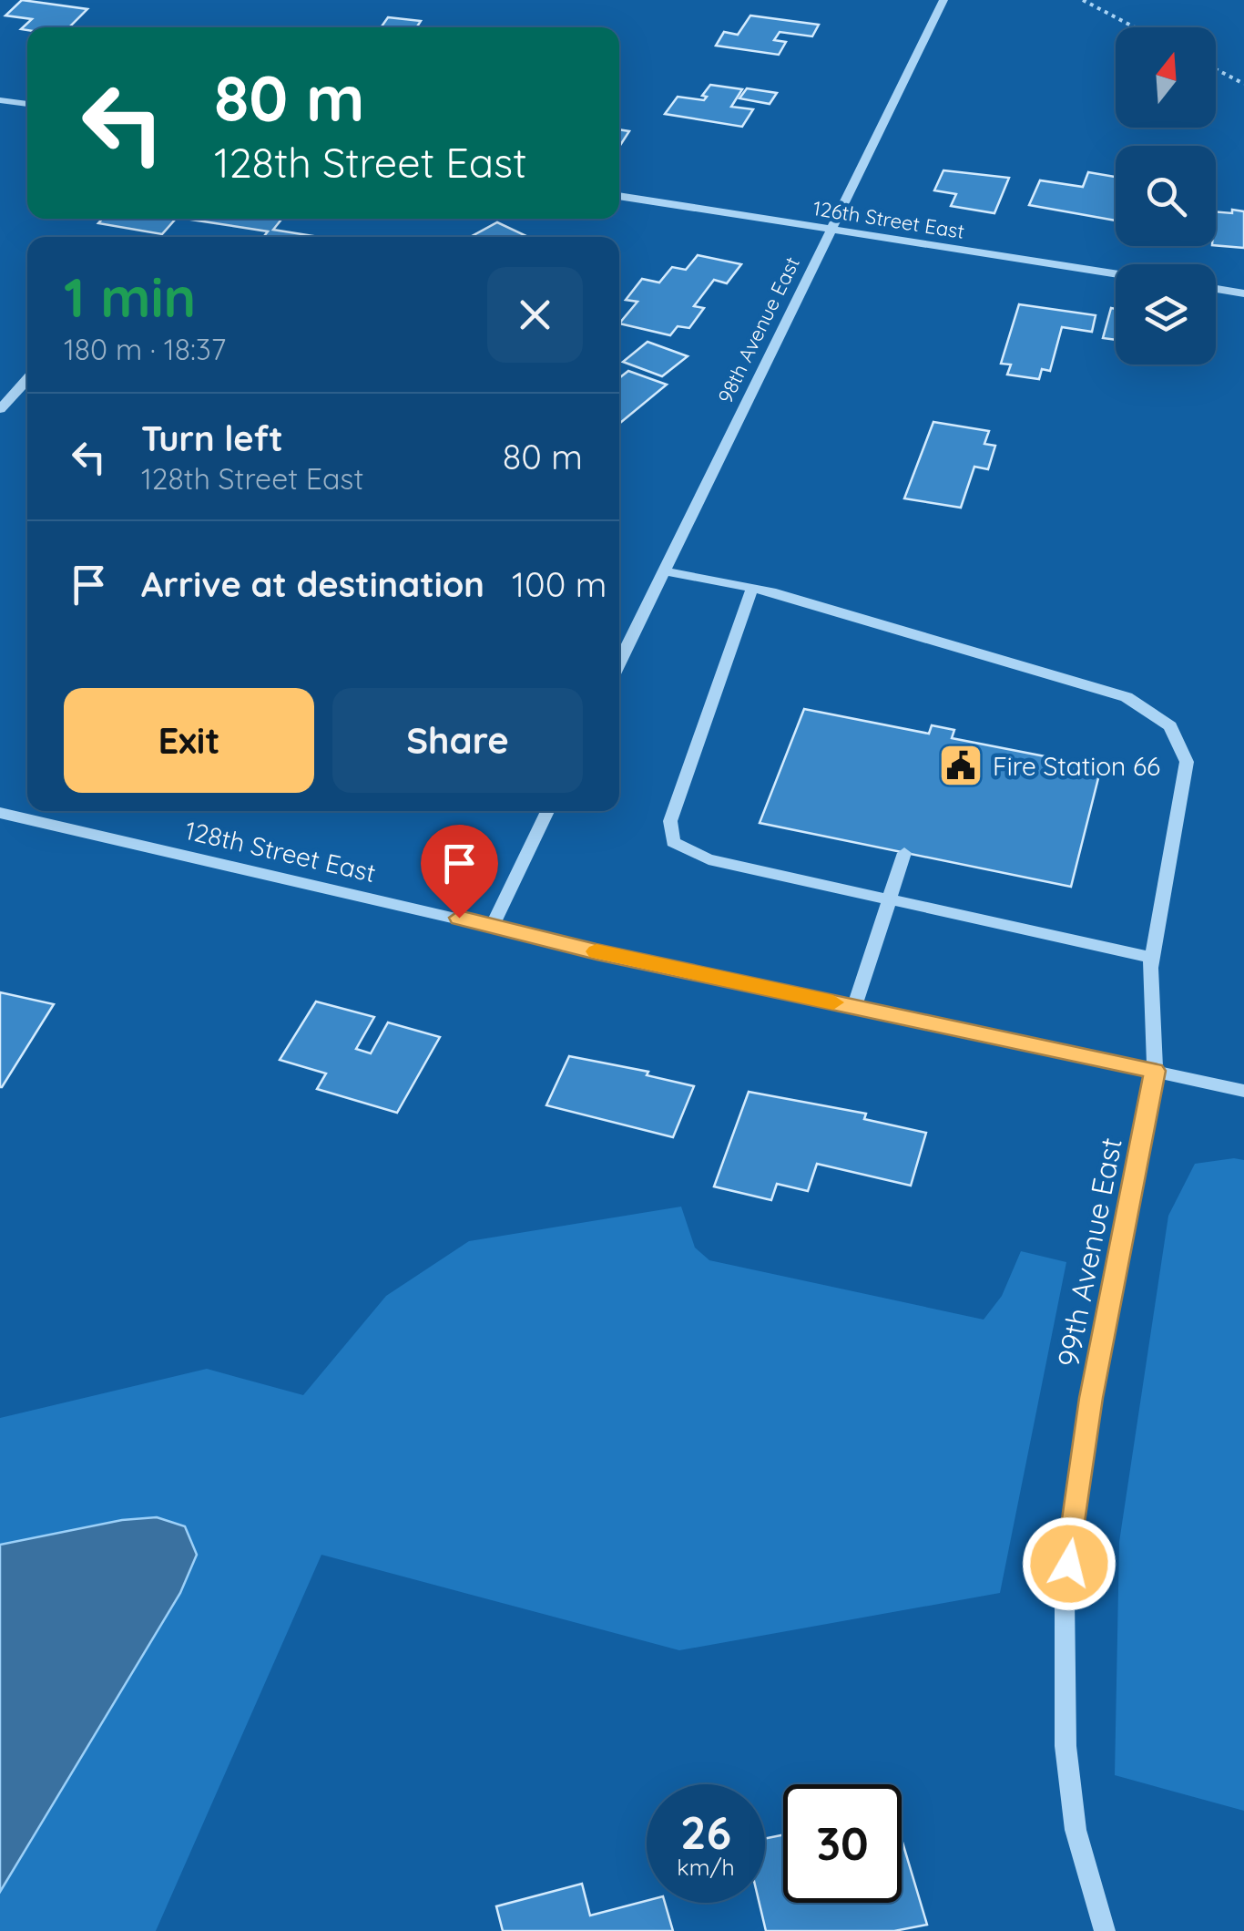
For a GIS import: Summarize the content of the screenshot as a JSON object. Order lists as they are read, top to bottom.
{
  "streets": {
    "street": [
      "126th Street East",
      "98th Avenue East",
      "128th Street East",
      "99th Avenue East"
    ]
  },
  "crossings": [
    ["126th Street East", "98th Avenue East"],
    ["98th Avenue East", "99th Avenue East"],
    ["128th Street East", "99th Avenue East"]
  ],
  "places": {
    "public building": ["Fire Station 66"]
  },
  "north": "top",
  "page": {
    "turn": ["80 m", "128th Street East"],
    "heading": ["1 min", "180 m · 18:37"],
    "list": [
      {
        "name": "Turn left",
        "note": "128th Street East",
        "value": "80 m"
      },
      {
        "name": "Arrive at destination",
        "value": "100 m"
      }
    ],
    "buttons": ["Exit", "Share"],
    "speed": "26 km/h",
    "limit": "30"
  }
}
